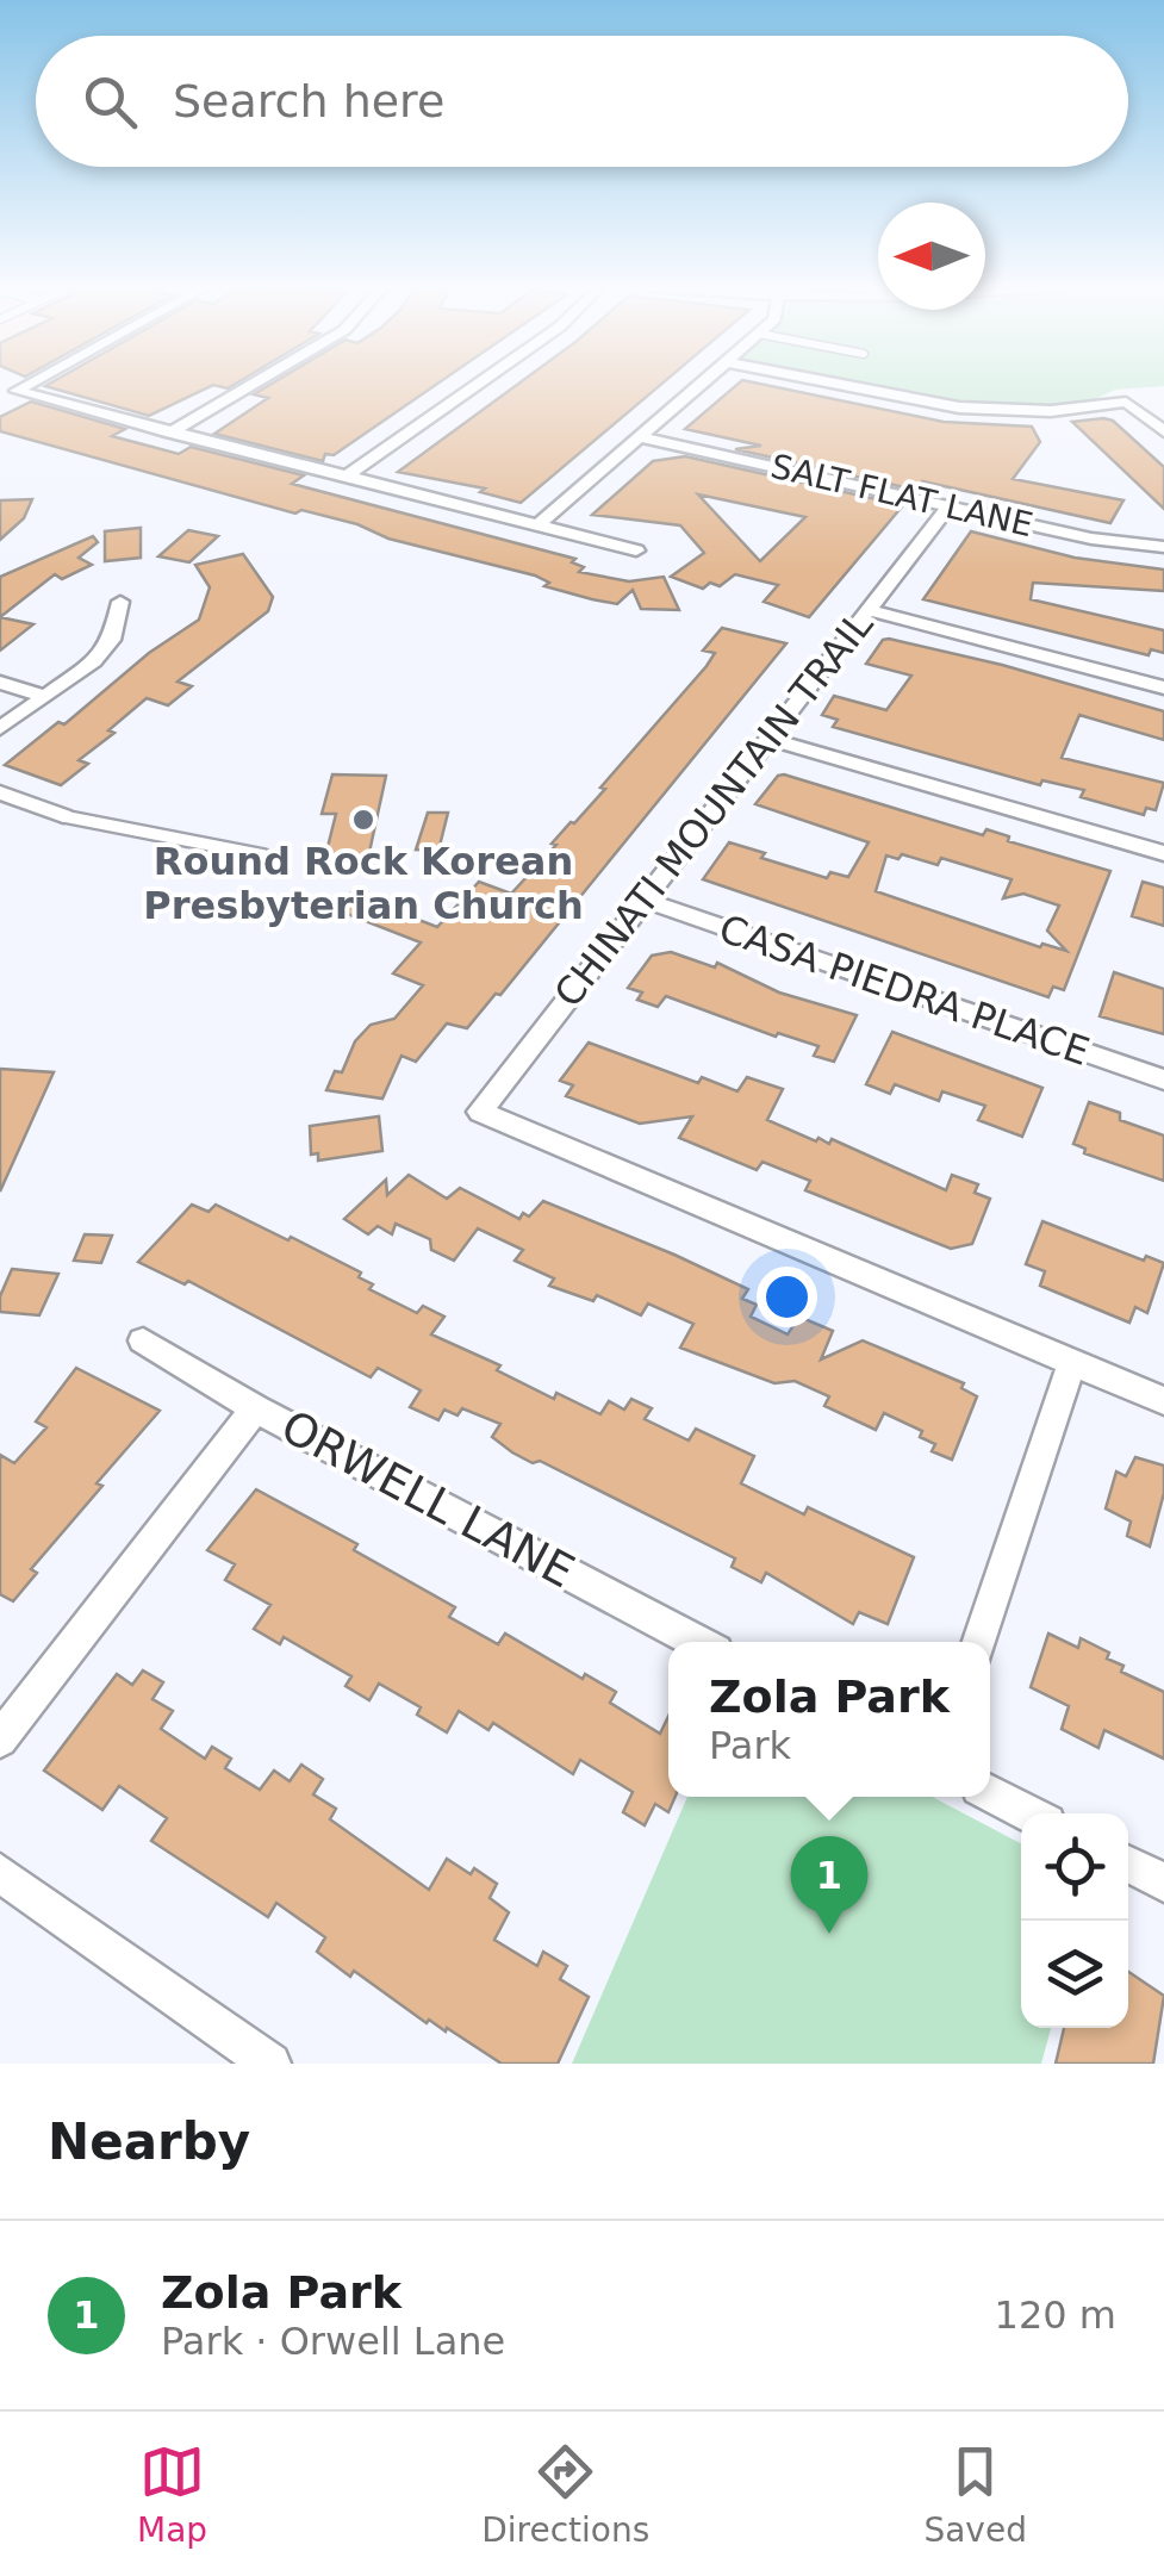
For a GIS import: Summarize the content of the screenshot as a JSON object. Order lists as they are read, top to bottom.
{
  "streets": {
    "street": [
      "SALT FLAT LANE",
      "CHINATI MOUNTAIN TRAIL",
      "CASA PIEDRA PLACE",
      "ORWELL LANE"
    ]
  },
  "crossings": [
    ["SALT FLAT LANE", "CHINATI MOUNTAIN TRAIL"],
    ["CHINATI MOUNTAIN TRAIL", "CASA PIEDRA PLACE"]
  ],
  "places": ["Round Rock Korean Presbyterian Church"],
  "north": "left",
  "page": {
    "search": "Search here",
    "popup": ["Zola Park", "Park"],
    "pins": "1",
    "heading": "Nearby",
    "list": [
      {
        "mark": "1",
        "name": "Zola Park",
        "note": "Park · Orwell Lane",
        "value": "120 m"
      }
    ],
    "nav": ["Map", "Directions", "Saved"]
  }
}
